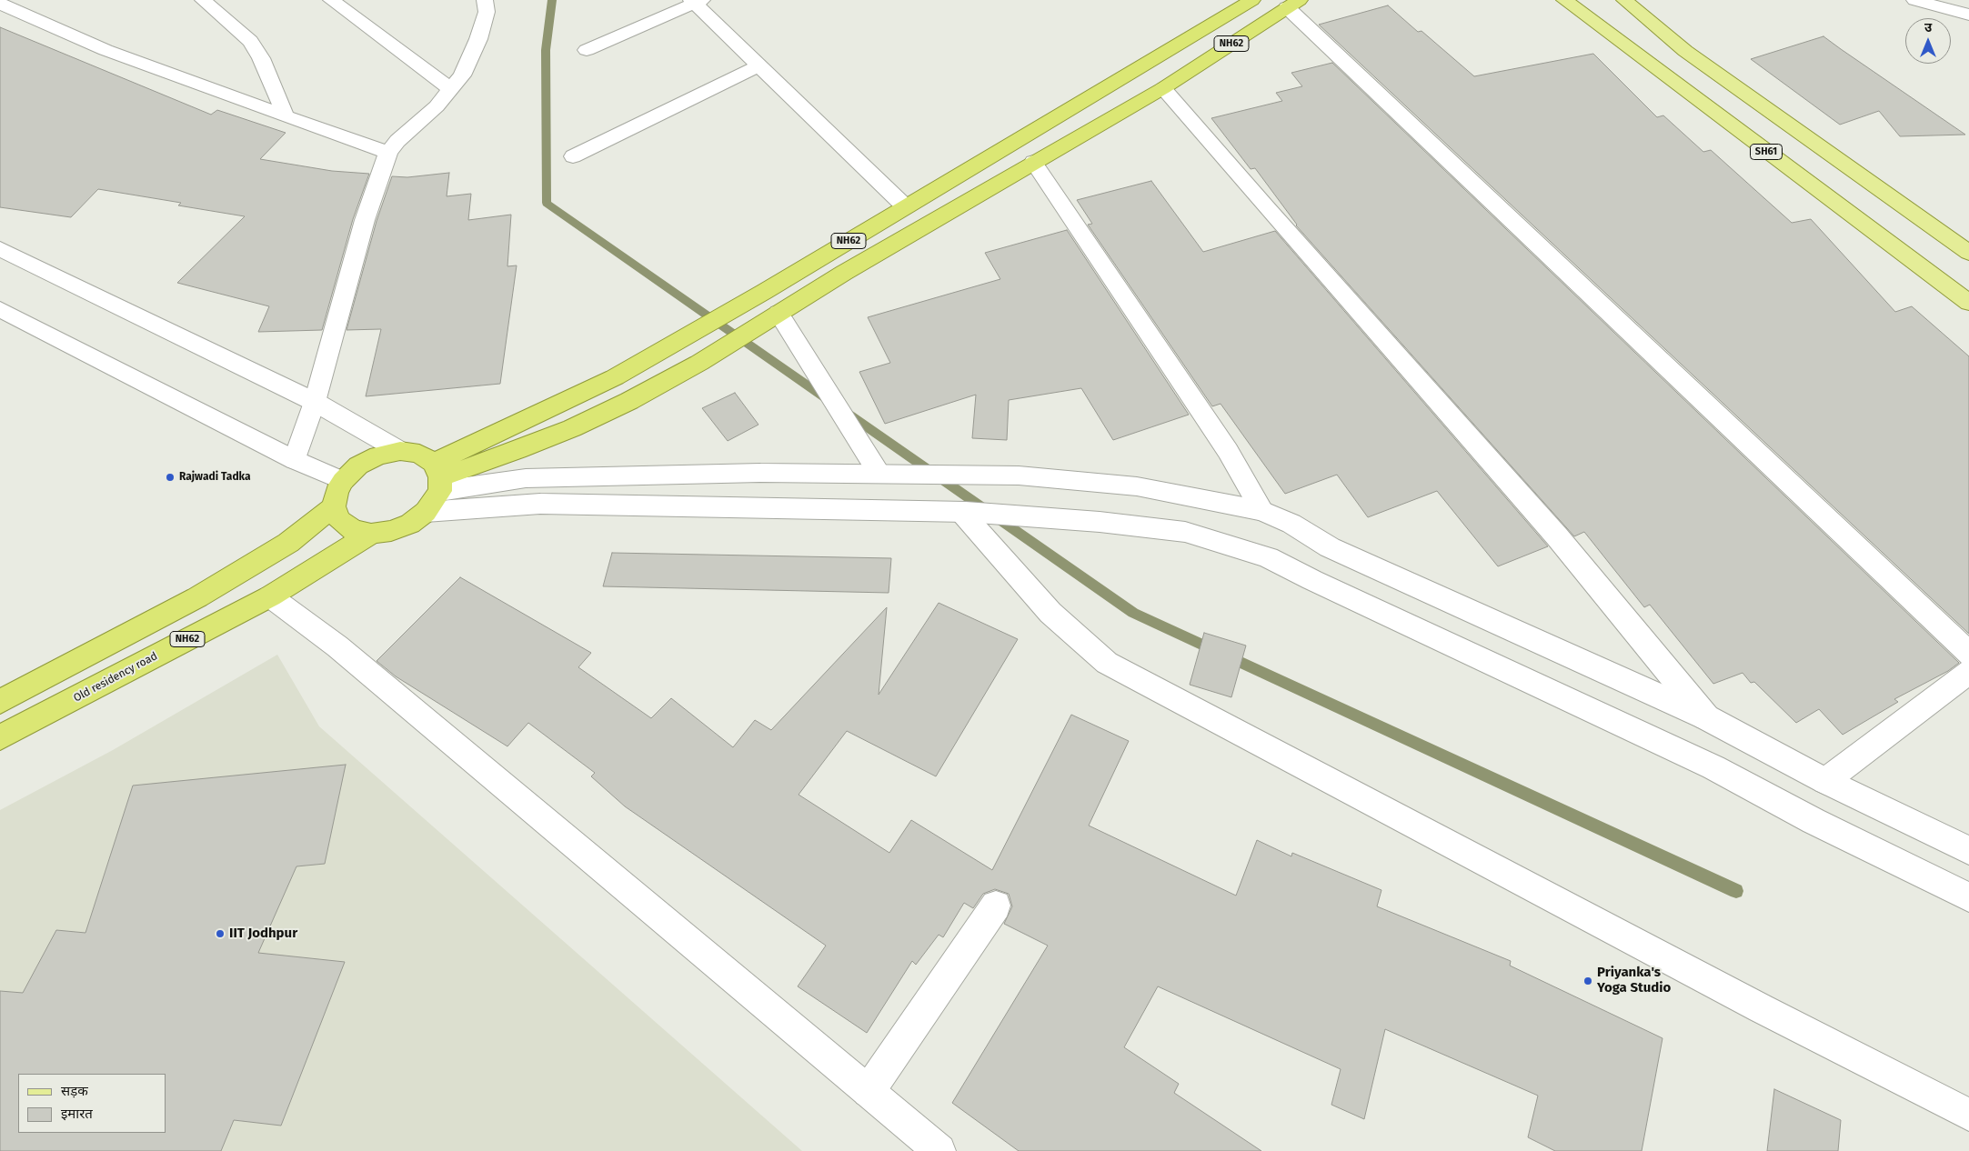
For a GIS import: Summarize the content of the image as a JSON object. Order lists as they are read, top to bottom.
{
  "streets": {
    "highway": ["NH62", "Old residency road"],
    "main road": ["SH61"]
  },
  "crossings": [
    ["NH62", "Old residency road"]
  ],
  "places": ["Rajwadi Tadka", "IIT Jodhpur", "Priyanka's Yoga Studio"],
  "legend": ["सड़क", "इमारत"],
  "north": "top"
}
